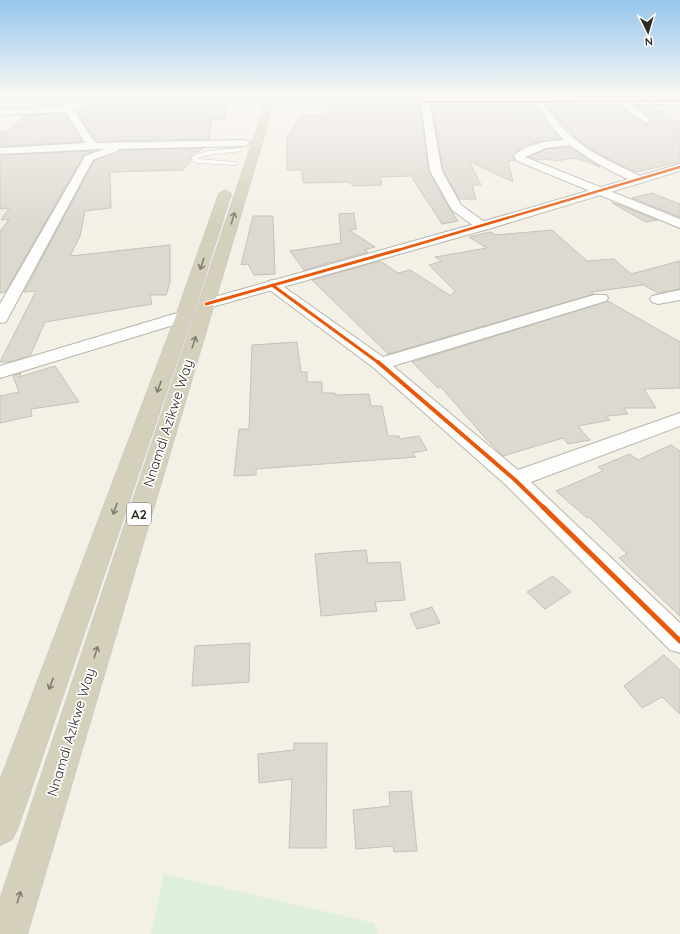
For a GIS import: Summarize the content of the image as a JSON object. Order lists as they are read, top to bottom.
{
  "streets": {
    "highway": ["Nnamdi Azikwe Way", "A2"]
  },
  "north": "bottom"
}
